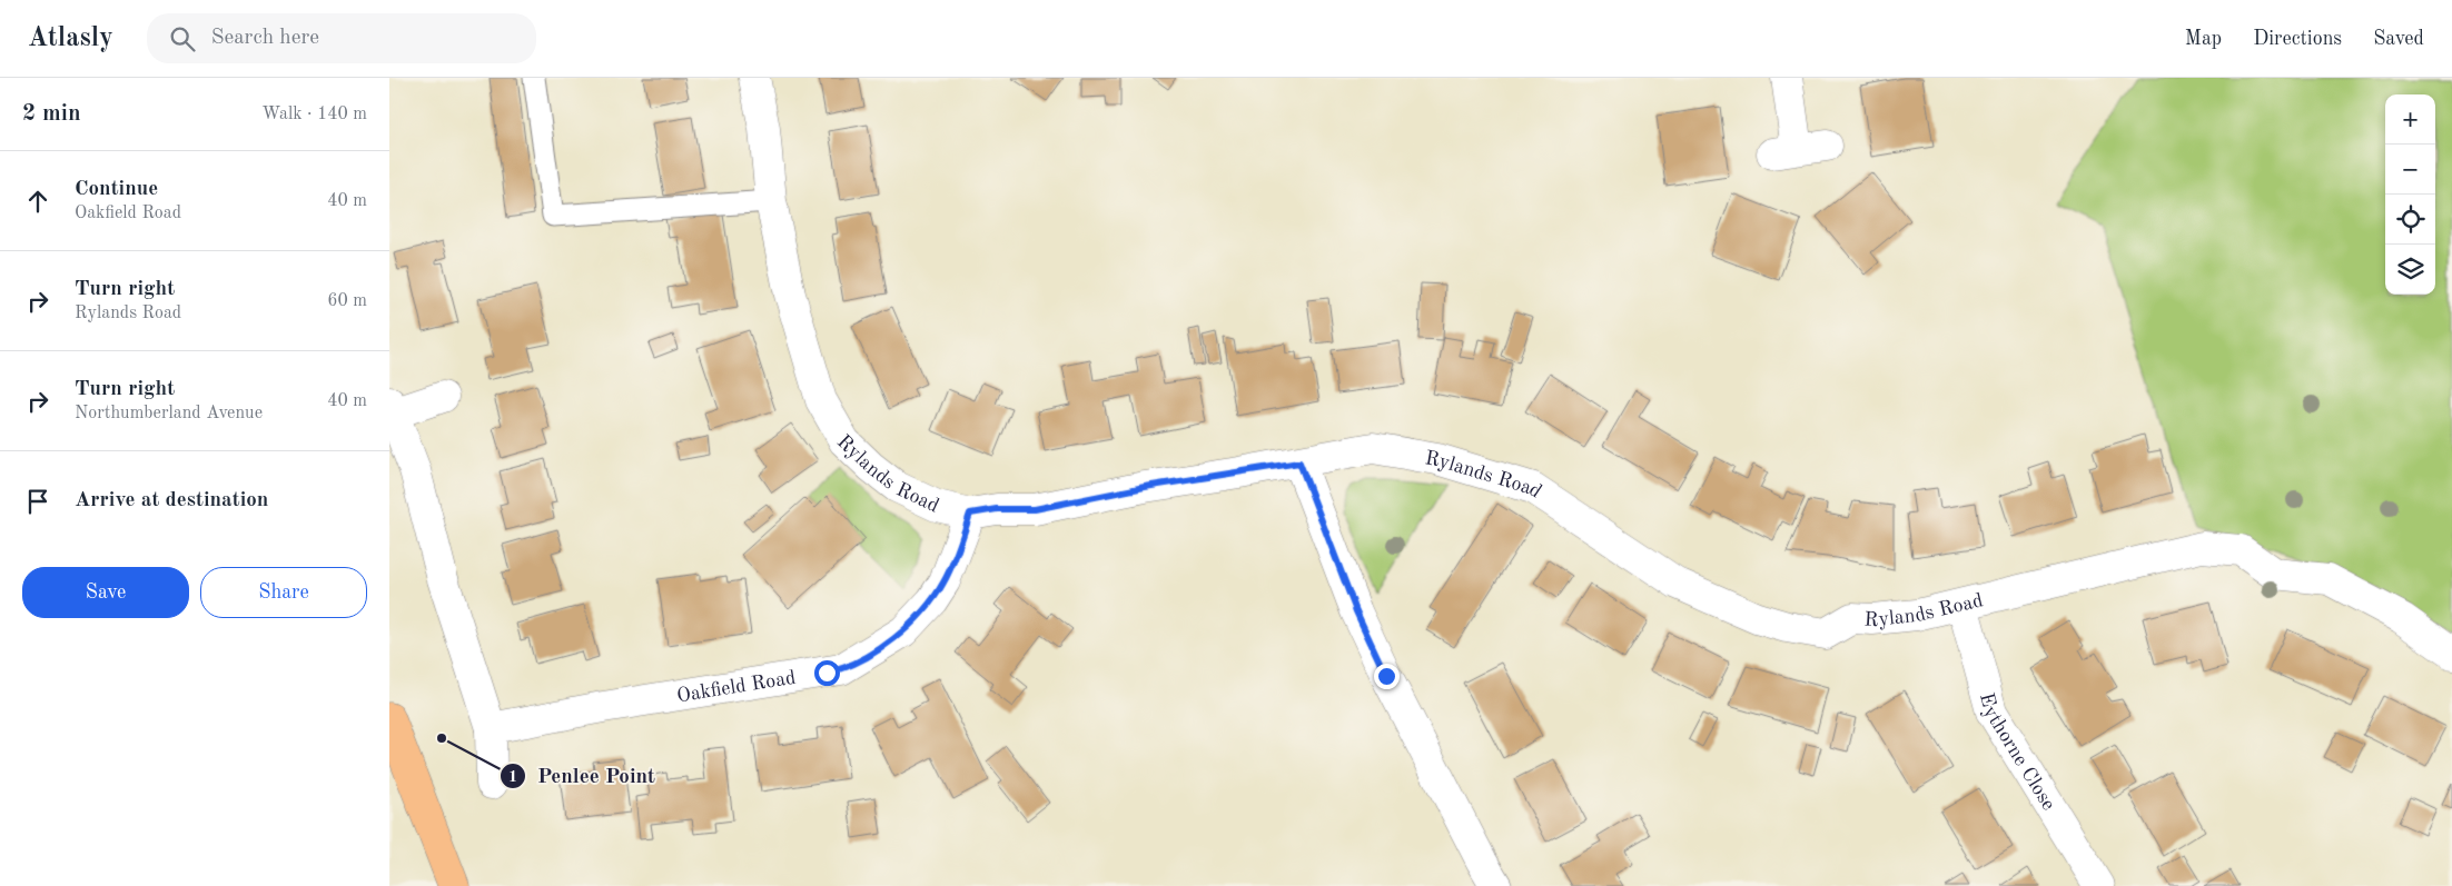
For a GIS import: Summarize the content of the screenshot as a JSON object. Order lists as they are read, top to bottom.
{
  "streets": {
    "street": ["Rylands Road", "Oakfield Road", "Eythorne Close"]
  },
  "crossings": [
    ["Rylands Road", "Oakfield Road"],
    ["Rylands Road", "Eythorne Close"]
  ],
  "places": ["Penlee Point"],
  "page": {
    "header": "Atlasly",
    "search": "Search here",
    "nav": ["Map", "Directions", "Saved"],
    "heading": ["2 min", "Walk · 140 m"],
    "map_buttons": ["+", "−"],
    "list": [
      ["Continue", "Oakfield Road", "40 m"],
      ["Turn right", "Rylands Road", "60 m"],
      ["Turn right", "Northumberland Avenue", "40 m"],
      "Arrive at destination"
    ],
    "buttons": ["Save", "Share"]
  }
}
